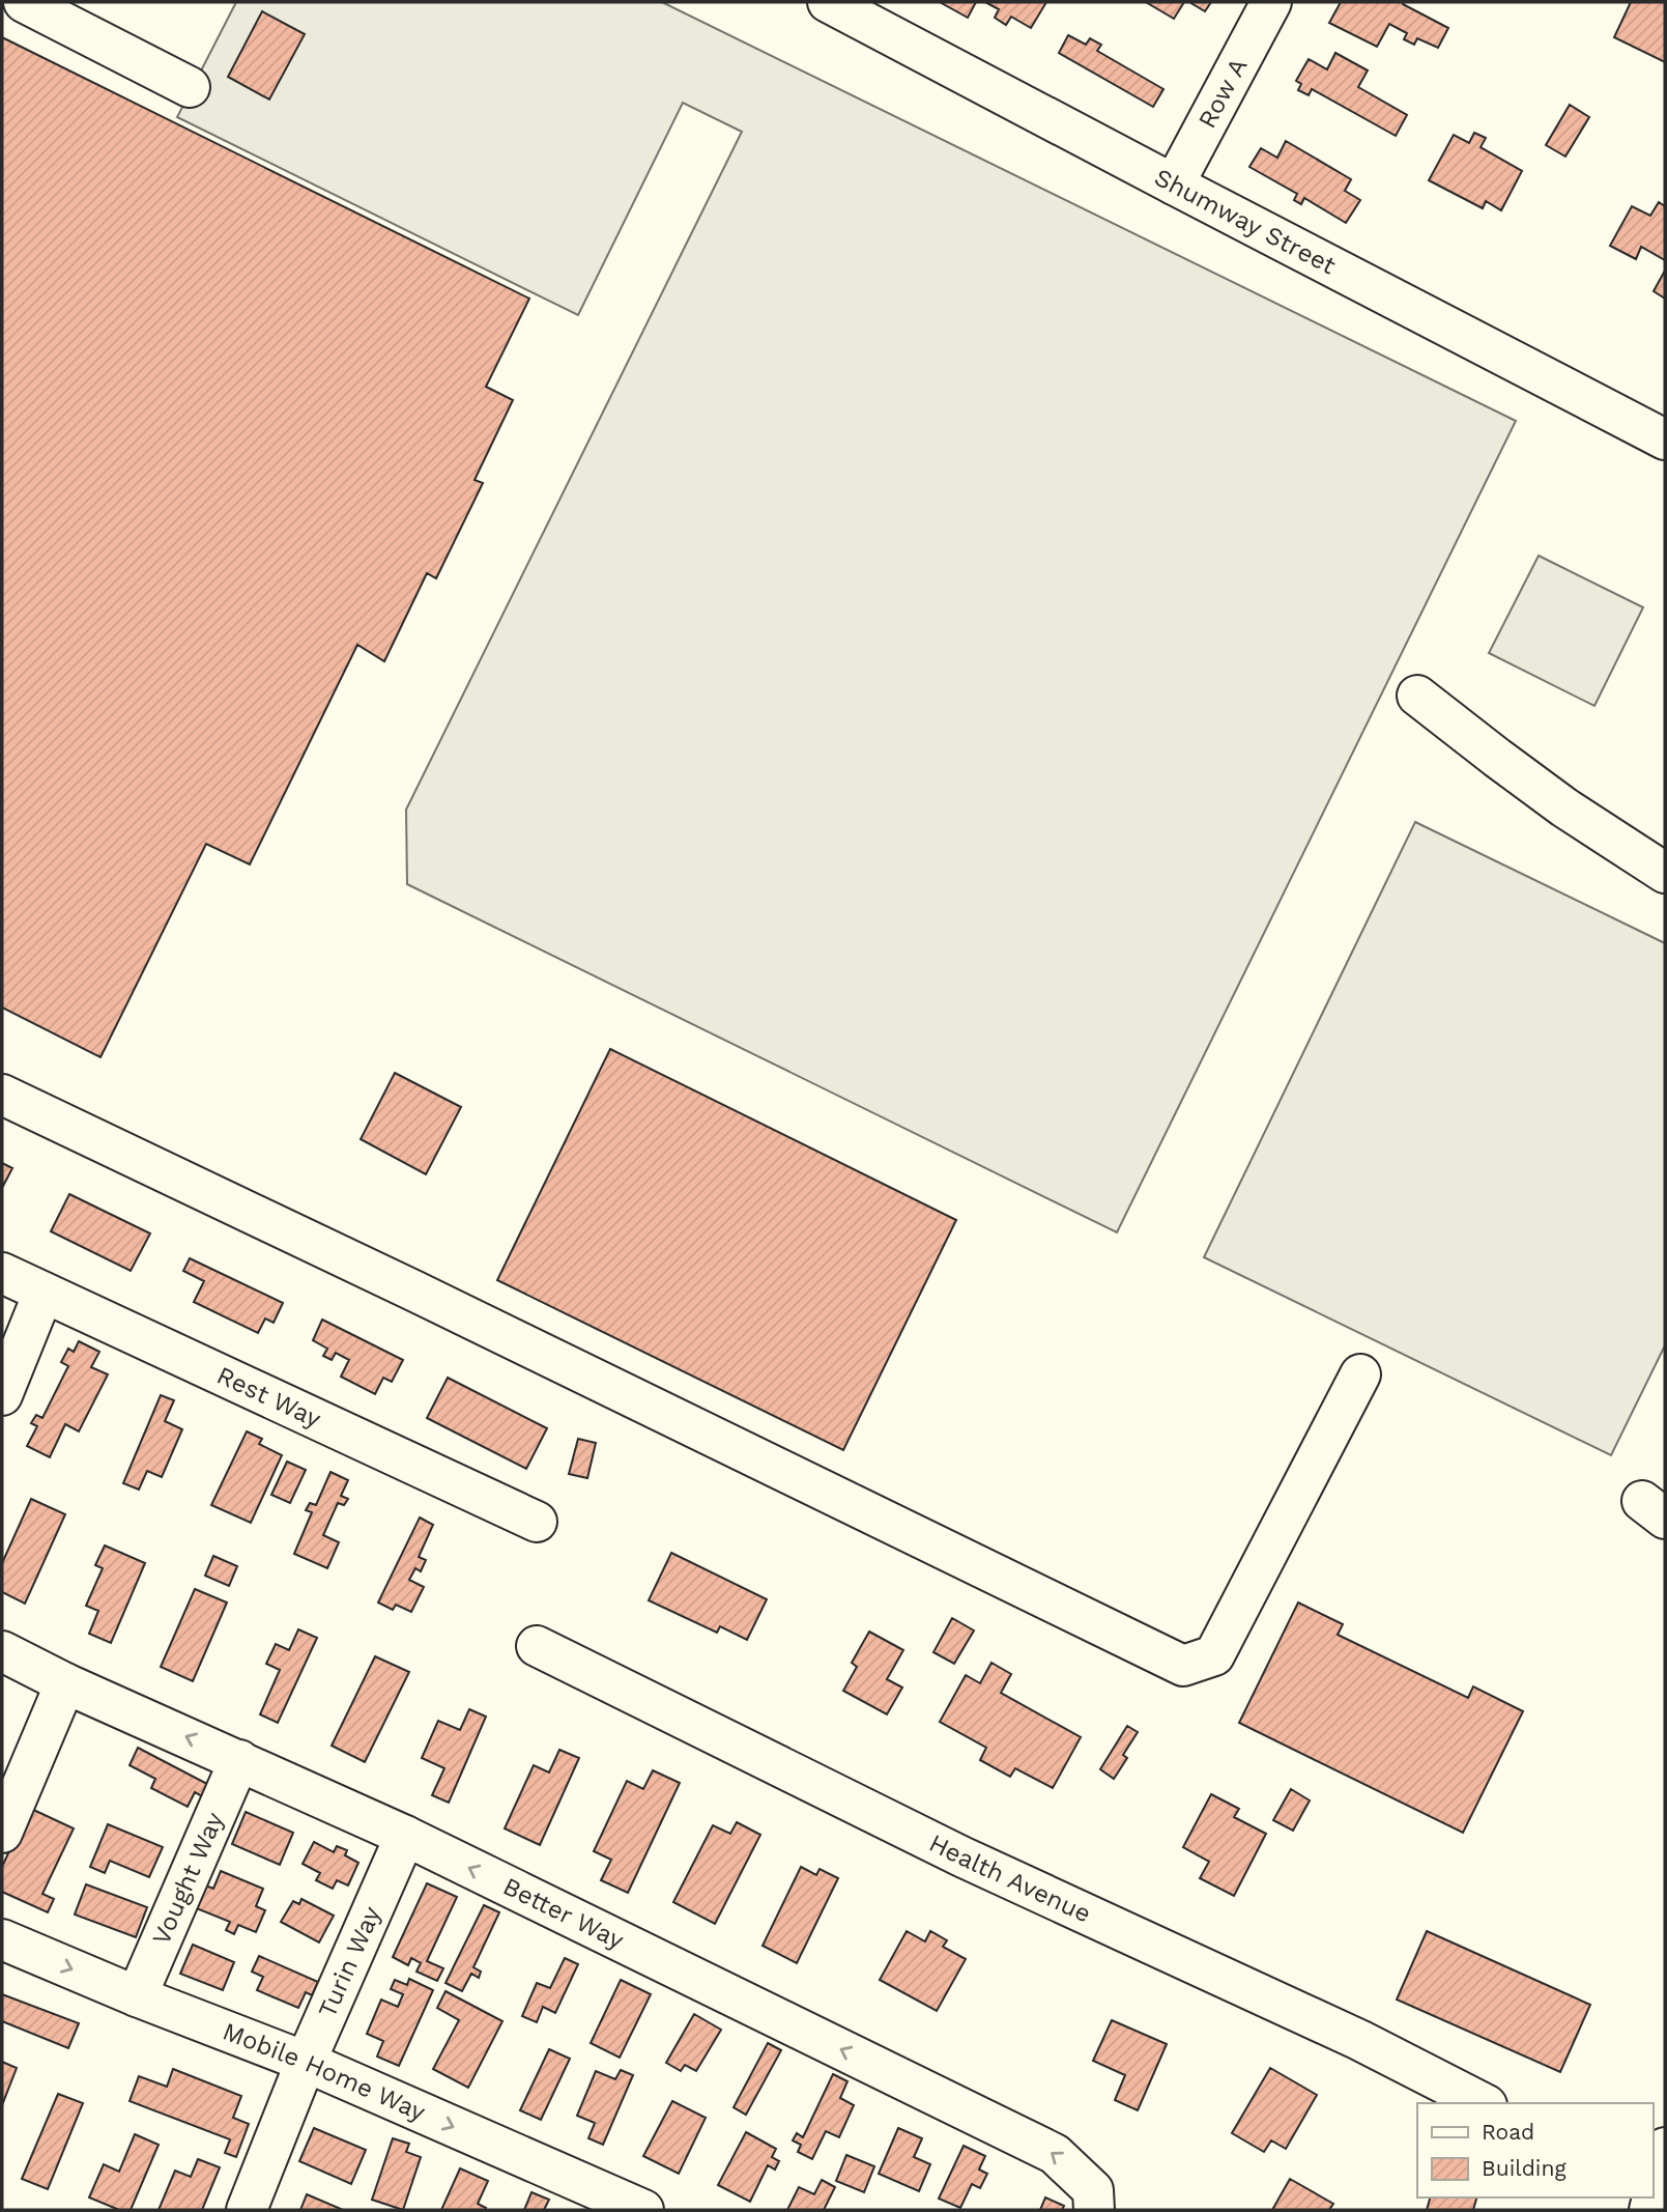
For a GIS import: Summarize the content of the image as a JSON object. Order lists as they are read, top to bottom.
{
  "streets": {
    "street": [
      "Row A",
      "Shumway Street",
      "Rest Way",
      "Vought Way",
      "Health Avenue",
      "Better Way",
      "Turin Way",
      "Mobile Home Way"
    ]
  },
  "crossings": [
    ["Row A", "Shumway Street"],
    ["Vought Way", "Better Way"],
    ["Vought Way", "Mobile Home Way"],
    ["Better Way", "Turin Way"],
    ["Turin Way", "Mobile Home Way"]
  ],
  "one_way": ["Better Way", "Mobile Home Way"],
  "legend": ["Road", "Building"]
}
